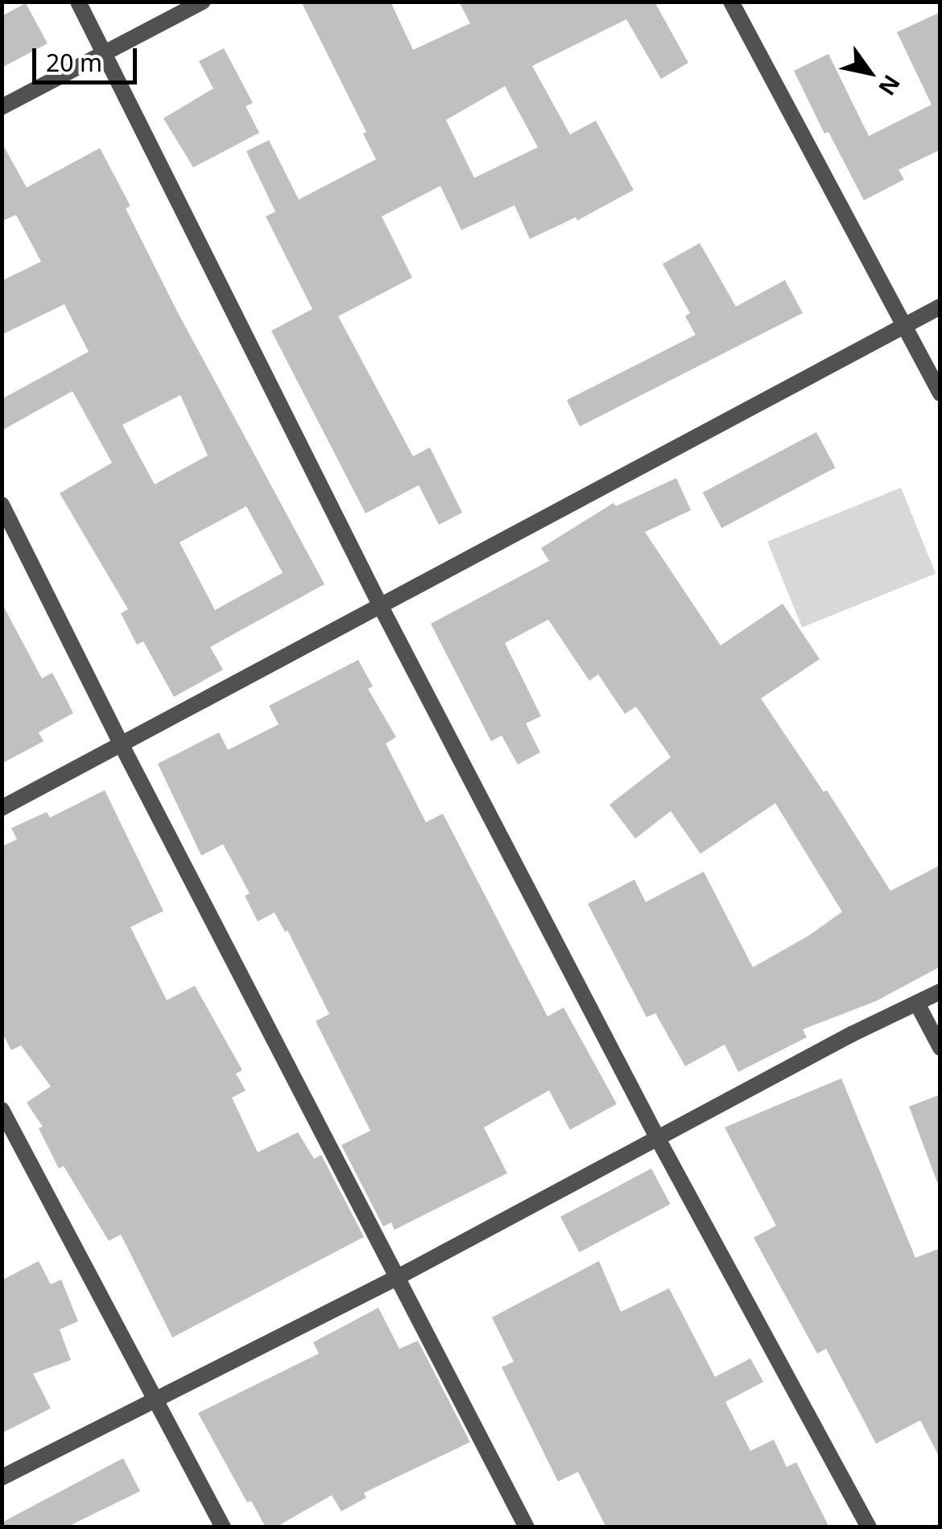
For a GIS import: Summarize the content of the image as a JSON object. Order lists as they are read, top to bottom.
{
  "scale_bar": "20 m",
  "north": "bottom right"
}
